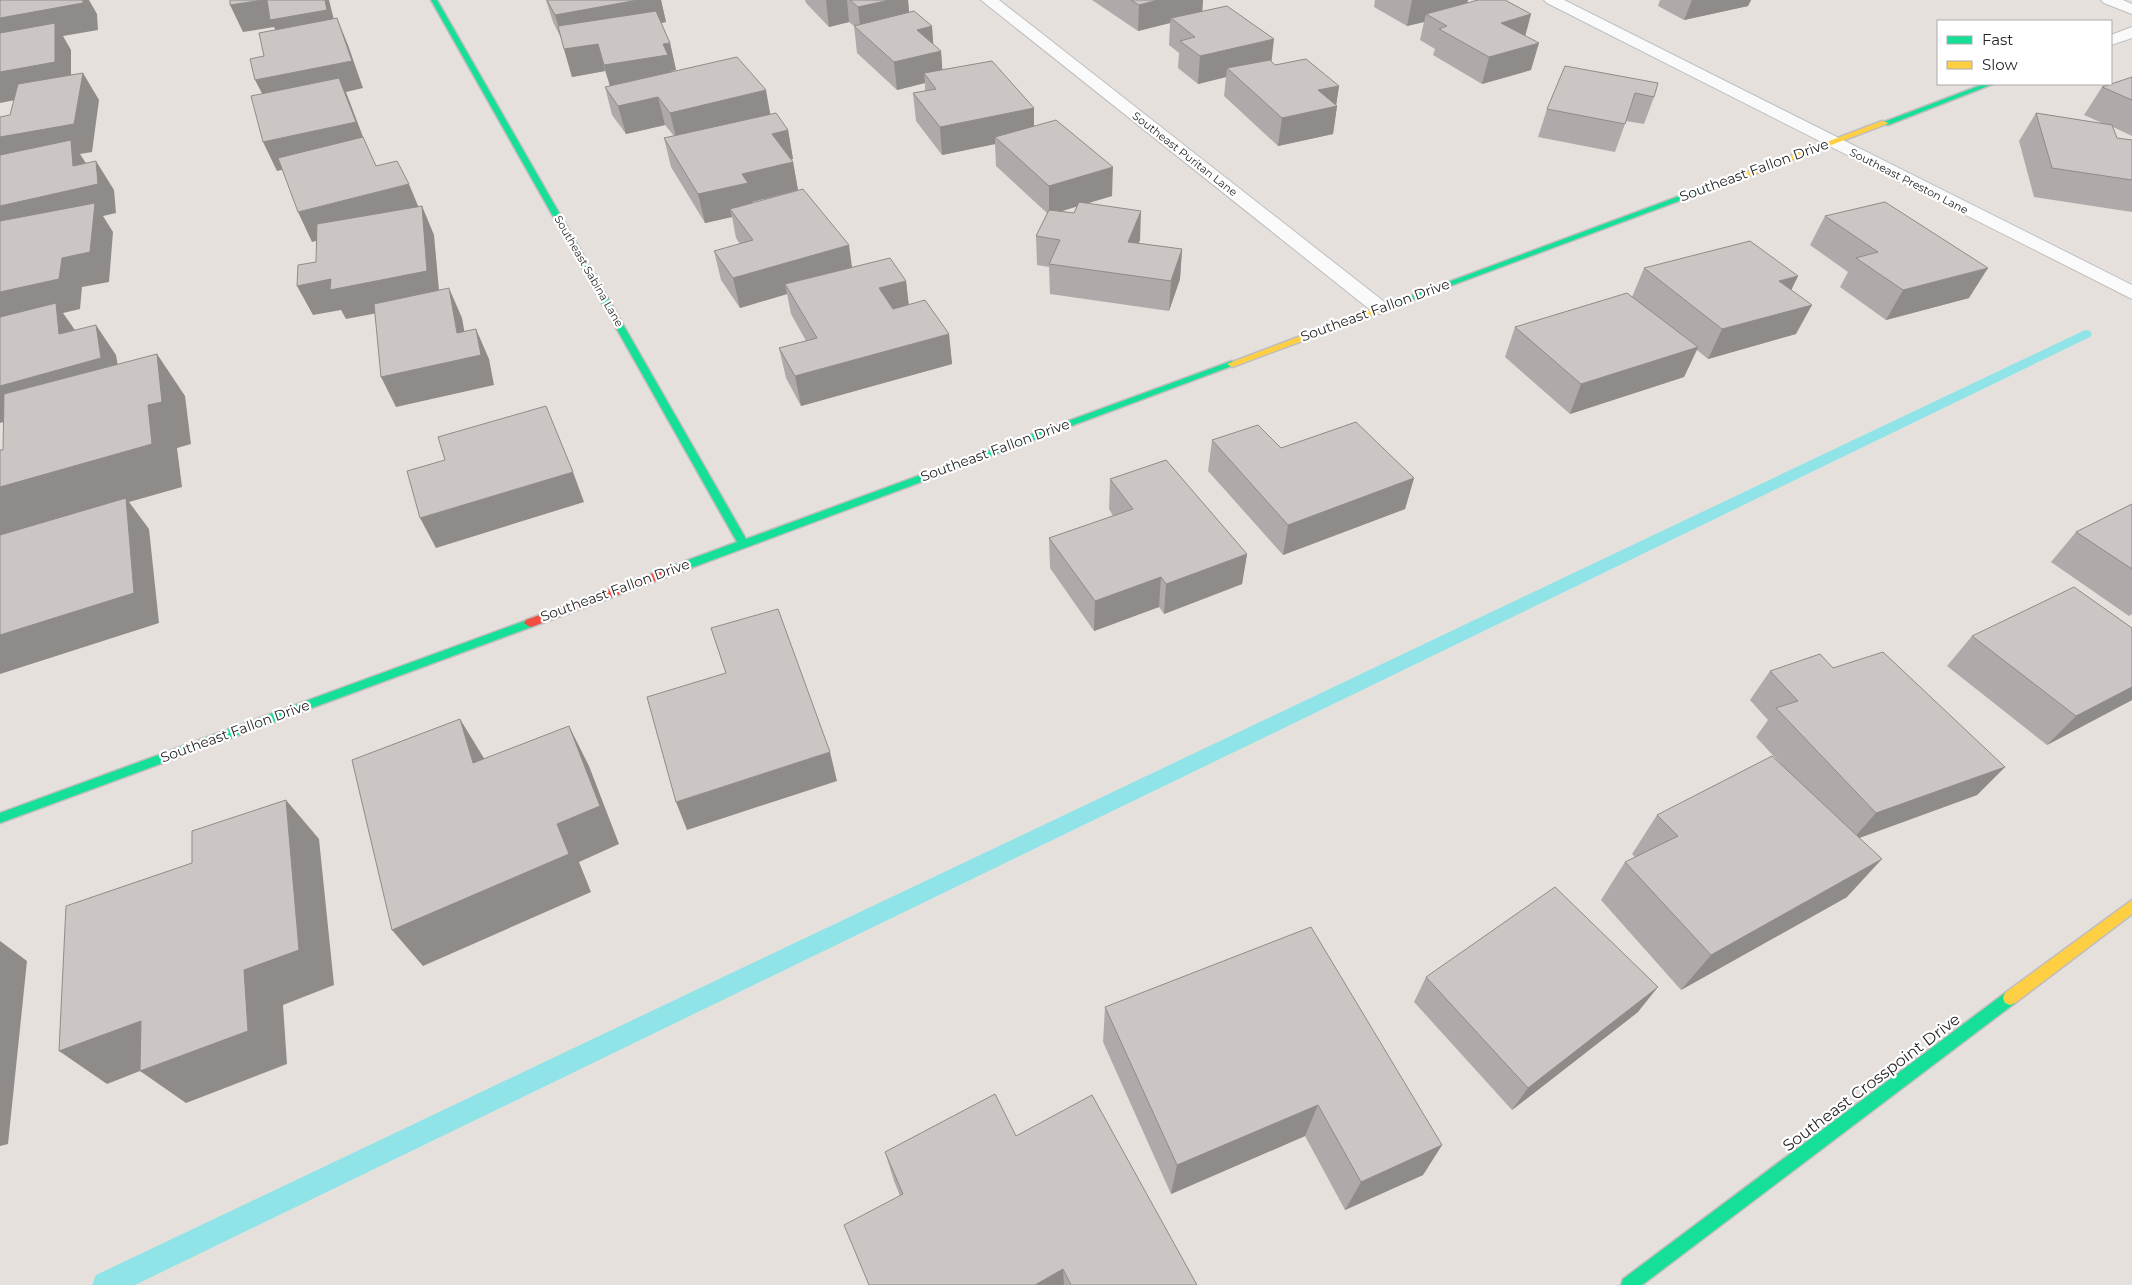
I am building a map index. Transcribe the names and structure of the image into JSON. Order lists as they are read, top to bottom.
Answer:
{
  "streets": {
    "street": [
      "Southeast Puritan Lane",
      "Southeast Fallon Drive",
      "Southeast Preston Lane",
      "Southeast Sabina Lane",
      "Southeast Crosspoint Drive"
    ]
  },
  "crossings": [
    ["Southeast Puritan Lane", "Southeast Fallon Drive"],
    ["Southeast Fallon Drive", "Southeast Preston Lane"],
    ["Southeast Fallon Drive", "Southeast Sabina Lane"]
  ],
  "legend": ["Fast", "Slow"]
}
